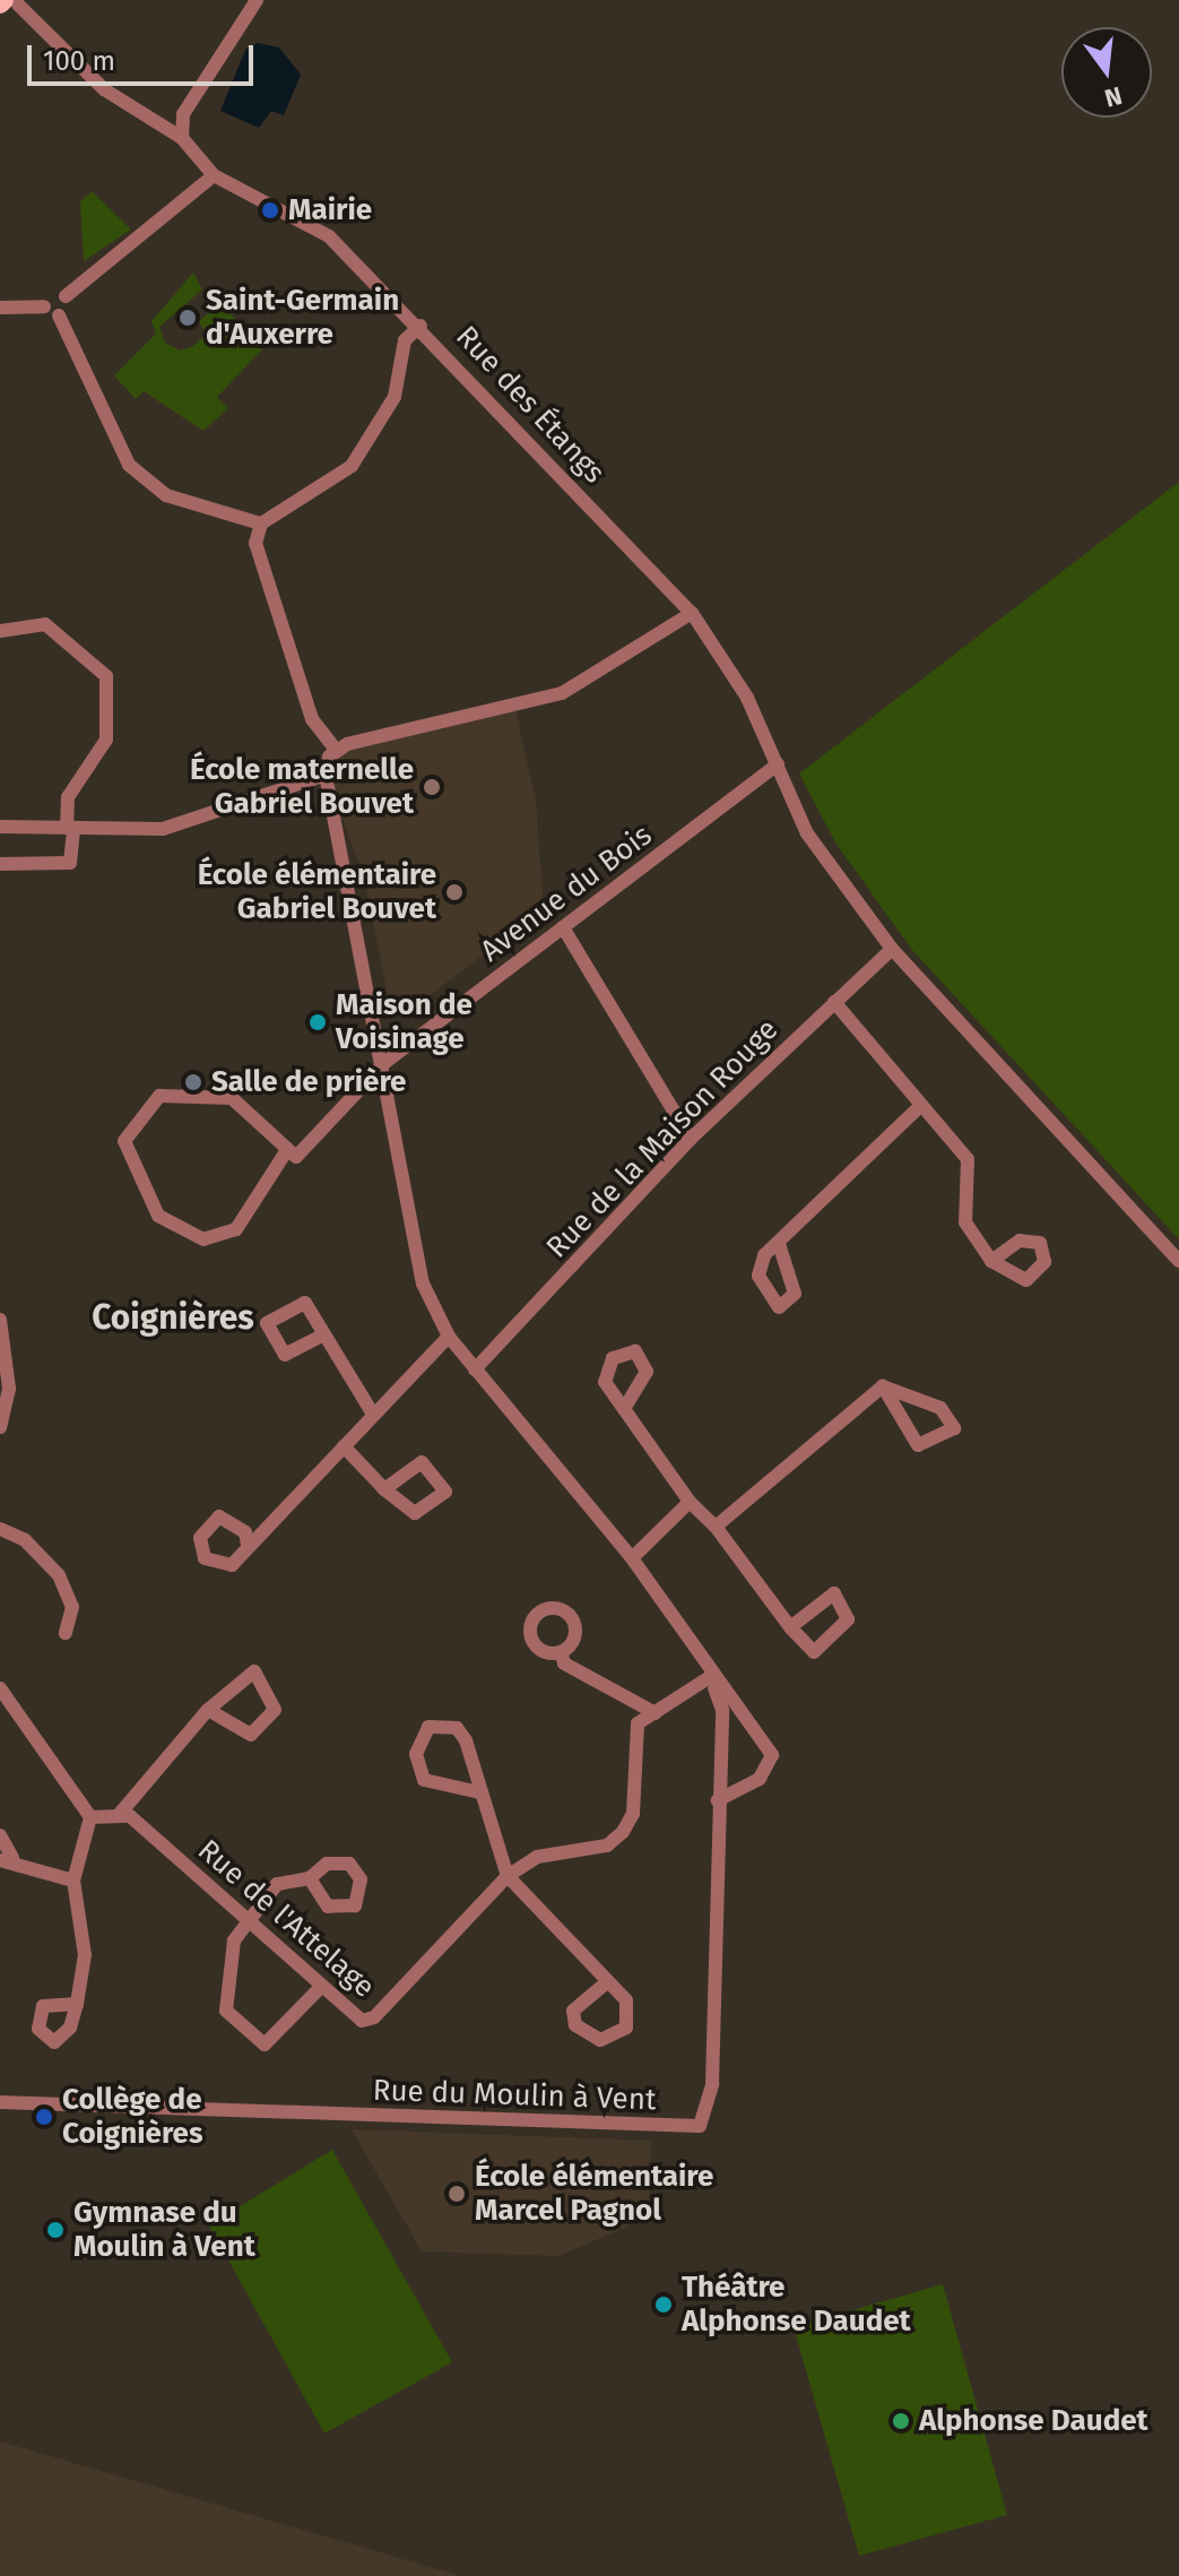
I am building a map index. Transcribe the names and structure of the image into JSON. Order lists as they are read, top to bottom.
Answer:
{
  "streets": {
    "street": [
      "Rue des Étangs",
      "Avenue du Bois",
      "Rue de la Maison Rouge",
      "Rue de l'Attelage",
      "Rue du Moulin à Vent"
    ]
  },
  "crossings": [
    ["Rue des Étangs", "Avenue du Bois"],
    ["Rue des Étangs", "Rue de la Maison Rouge"],
    ["Rue de l'Attelage", "Rue du Moulin à Vent"]
  ],
  "districts": ["Coignières"],
  "places": [
    "Mairie",
    "Saint-Germain d'Auxerre",
    "École maternelle Gabriel Bouvet",
    "École élémentaire Gabriel Bouvet",
    "Maison de Voisinage",
    "Salle de prière",
    "Collège de Coignières",
    "École élémentaire Marcel Pagnol",
    "Gymnase du Moulin à Vent",
    "Théâtre Alphonse Daudet",
    "Alphonse Daudet"
  ],
  "scale_bar": "100 m",
  "north": "bottom"
}
